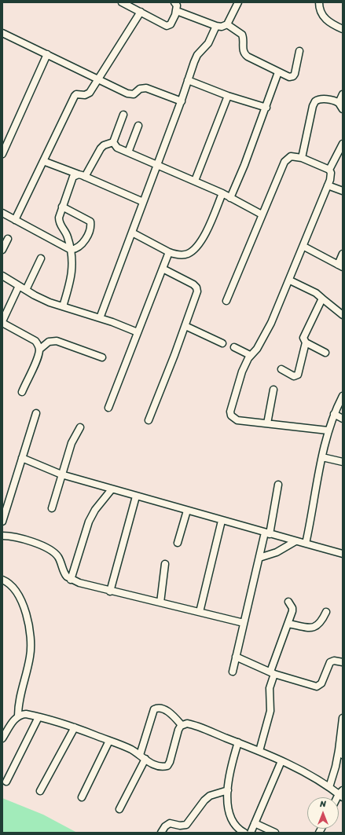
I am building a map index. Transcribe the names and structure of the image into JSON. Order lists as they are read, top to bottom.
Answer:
{
  "north": "top"
}
